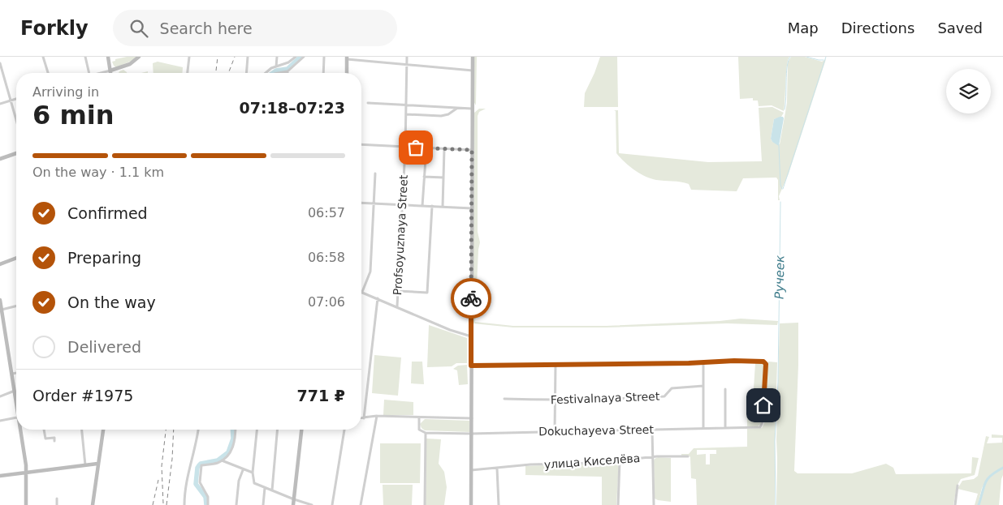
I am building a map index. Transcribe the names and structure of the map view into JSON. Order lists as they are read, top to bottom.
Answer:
{
  "streets": {
    "street": [
      "Profsoyuznaya Street",
      "Festivalnaya Street",
      "Dokuchayeva Street",
      "улица Киселёва"
    ]
  },
  "water": ["Ручеек"],
  "page": {
    "header": "Forkly",
    "search": "Search here",
    "nav": ["Map", "Directions", "Saved"],
    "heading": ["6 min", "Arriving in", "07:18–07:23"],
    "panel": ["Order #1975", "771 ₽"],
    "bar": "On the way · 1.1 km",
    "list": [
      ["Confirmed", "06:57"],
      ["Preparing", "06:58"],
      ["On the way", "07:06"],
      "Delivered"
    ]
  }
}
